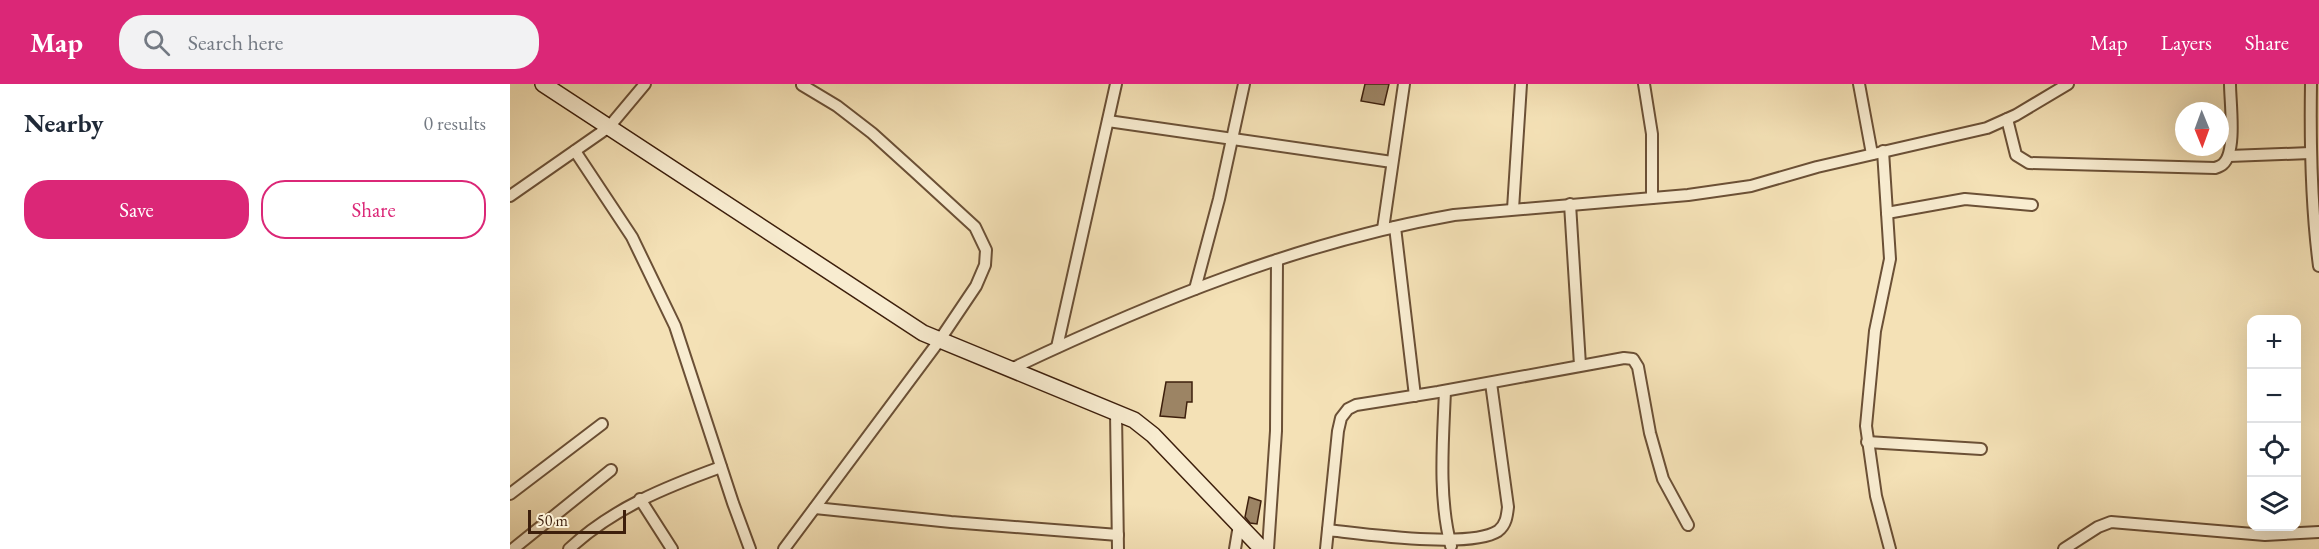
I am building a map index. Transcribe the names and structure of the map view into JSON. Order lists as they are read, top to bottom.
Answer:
{
  "scale_bar": "50 m",
  "north": "bottom",
  "page": {
    "header": "Map",
    "search": "Search here",
    "nav": ["Map", "Layers", "Share"],
    "heading": ["Nearby", "0 results"],
    "buttons": ["Save", "Share"],
    "map_buttons": ["+", "−"],
    "scale": "50 m"
  }
}
